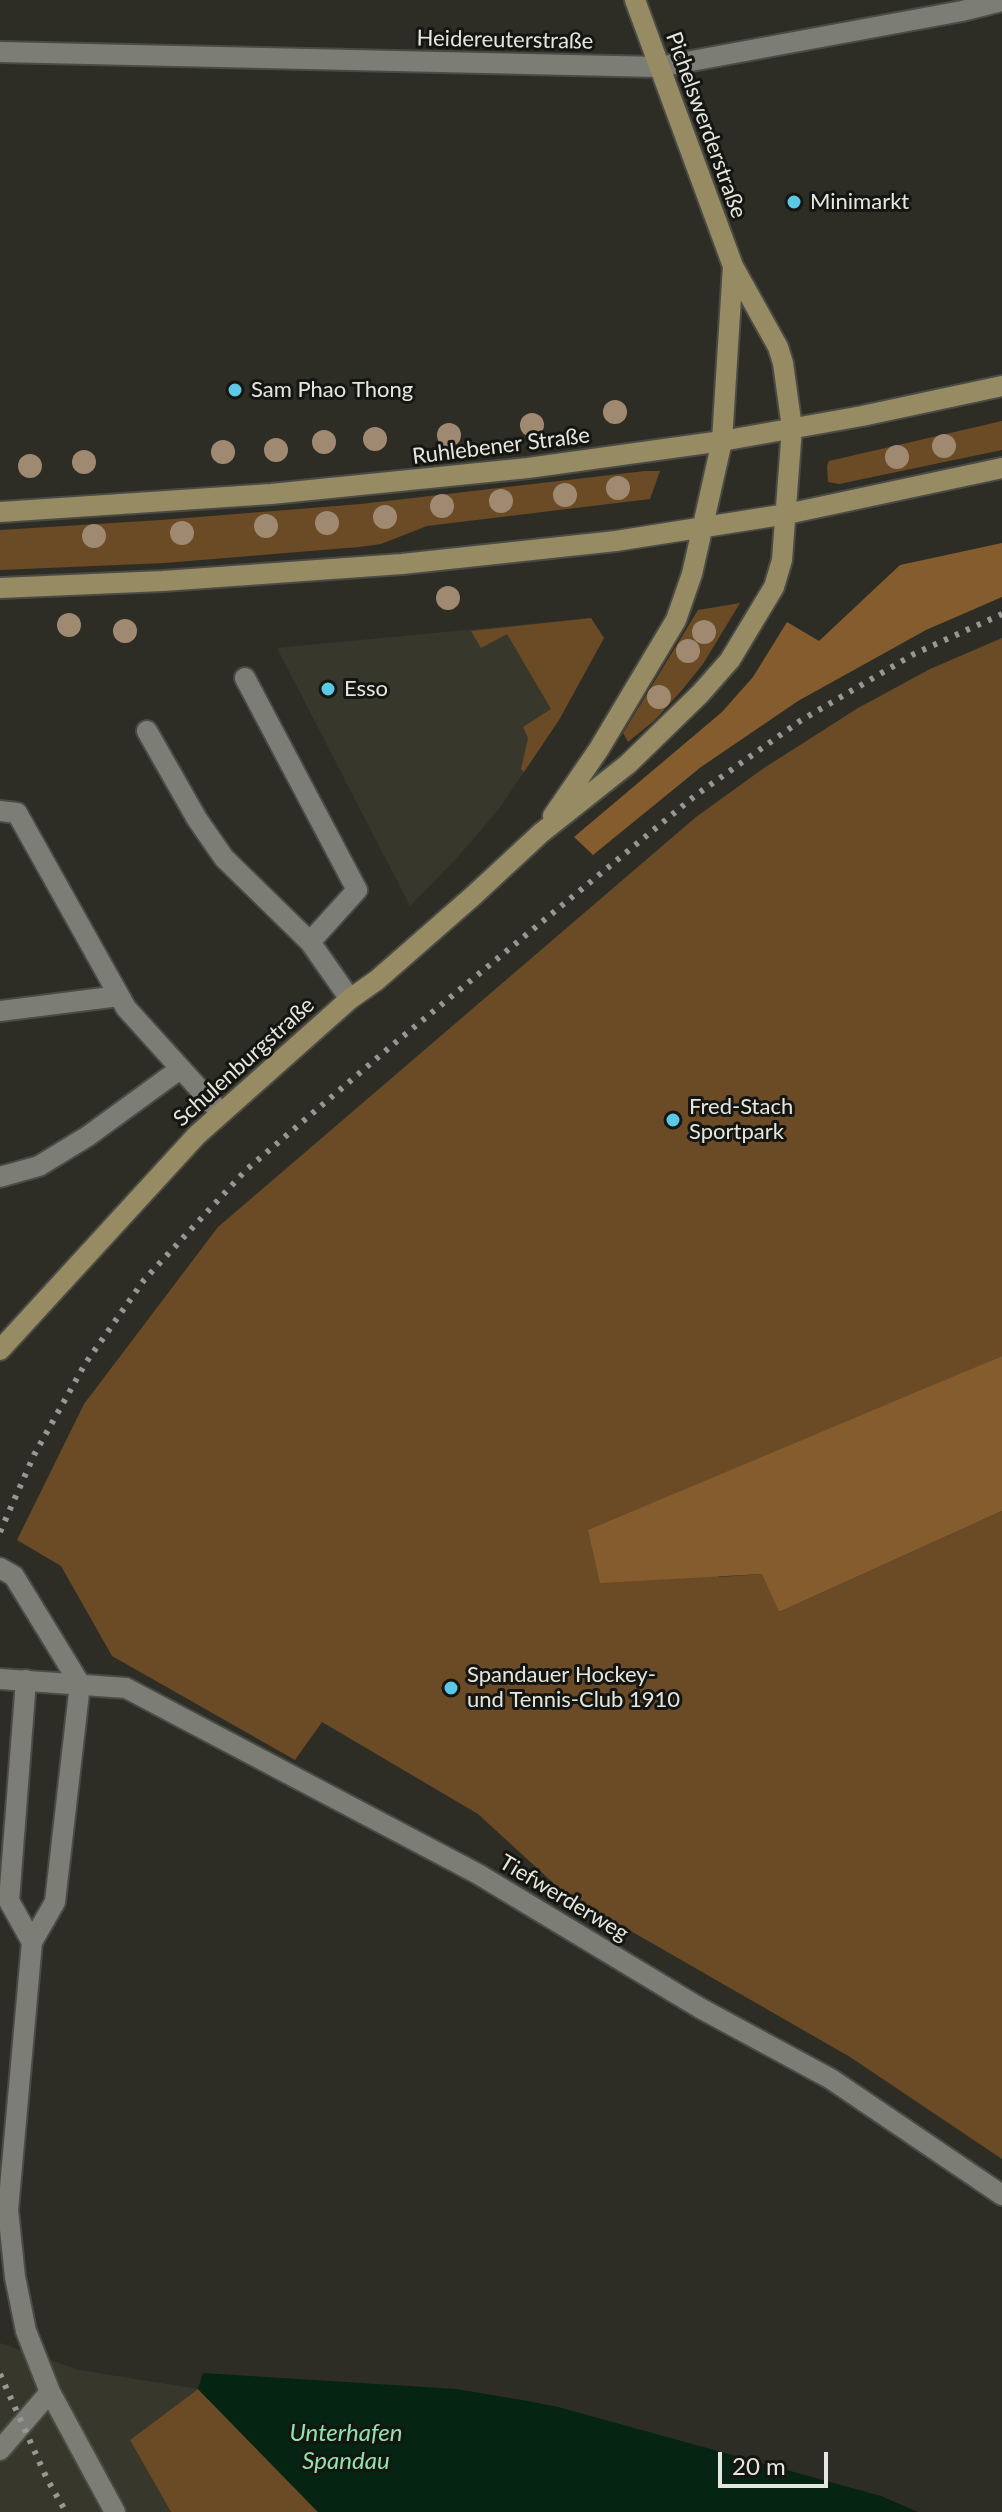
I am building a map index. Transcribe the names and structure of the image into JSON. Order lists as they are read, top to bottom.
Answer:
{
  "streets": {
    "street": [
      "Heidereuterstraße",
      "Pichelswerderstraße",
      "Ruhlebener Straße",
      "Schulenburgstraße",
      "Tiefwerderweg"
    ]
  },
  "crossings": [
    ["Heidereuterstraße", "Pichelswerderstraße"],
    ["Pichelswerderstraße", "Ruhlebener Straße"],
    ["Pichelswerderstraße", "Schulenburgstraße"],
    ["Ruhlebener Straße", "Schulenburgstraße"]
  ],
  "water": ["Unterhafen Spandau"],
  "places": [
    "Minimarkt",
    "Sam Phao Thong",
    "Esso",
    "Fred-Stach Sportpark",
    "Spandauer Hockey- und Tennis-Club 1910"
  ],
  "scale_bar": "20 m"
}
